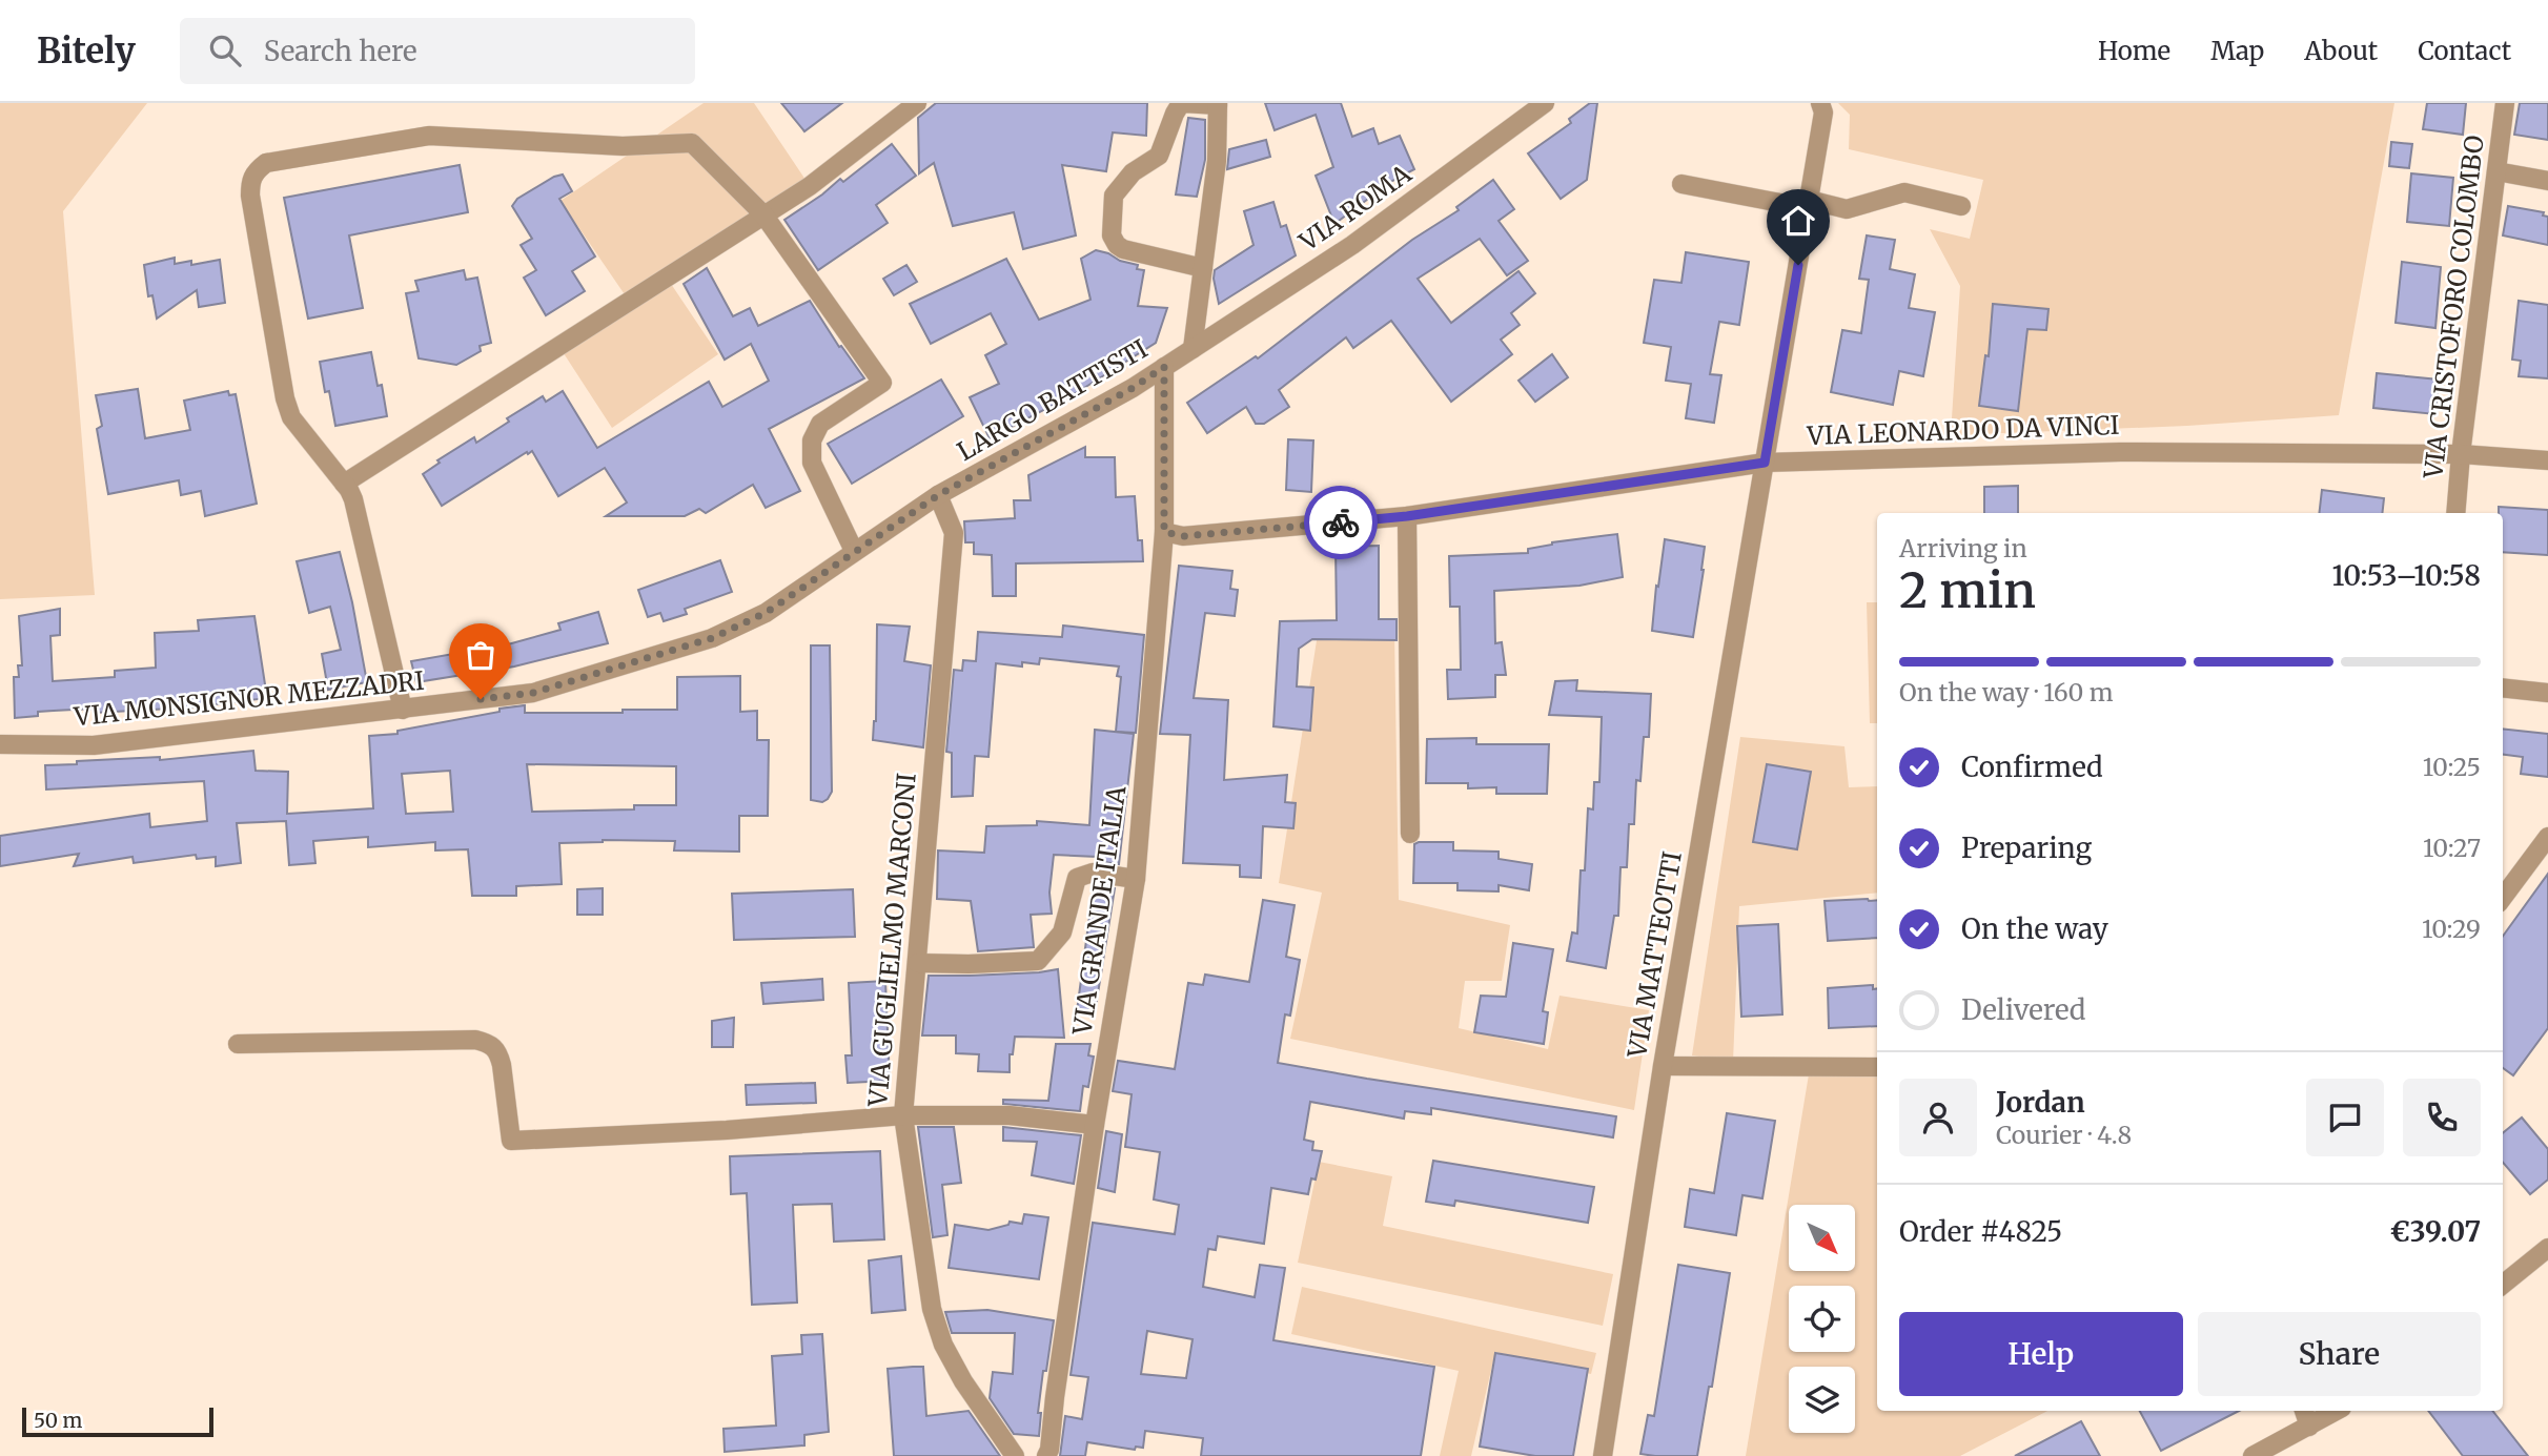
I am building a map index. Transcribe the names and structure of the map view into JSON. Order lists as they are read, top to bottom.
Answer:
{
  "streets": {
    "street": [
      "VIA ROMA",
      "VIA CRISTOFORO COLOMBO",
      "LARGO BATTISTI",
      "VIA LEONARDO DA VINCI",
      "VIA MONSIGNOR MEZZADRI",
      "VIA GRANDE ITALIA",
      "VIA GUGLIELMO MARCONI",
      "VIA MATTEOTTI"
    ]
  },
  "crossings": [
    ["VIA ROMA", "LARGO BATTISTI"],
    ["VIA CRISTOFORO COLOMBO", "VIA LEONARDO DA VINCI"],
    ["LARGO BATTISTI", "VIA MONSIGNOR MEZZADRI"],
    ["LARGO BATTISTI", "VIA GRANDE ITALIA"],
    ["LARGO BATTISTI", "VIA GUGLIELMO MARCONI"],
    ["VIA LEONARDO DA VINCI", "VIA GRANDE ITALIA"],
    ["VIA LEONARDO DA VINCI", "VIA MATTEOTTI"],
    ["VIA MONSIGNOR MEZZADRI", "VIA GUGLIELMO MARCONI"]
  ],
  "scale_bar": "50 m",
  "north": "bottom right",
  "page": {
    "header": "Bitely",
    "search": "Search here",
    "nav": [
      "Home",
      "Map",
      "About",
      "Contact"
    ],
    "heading": ["2 min", "Arriving in", "10:53–10:58"],
    "panel": [
      "Jordan",
      "Courier · 4.8",
      "Order #4825",
      "€39.07"
    ],
    "bar": "On the way · 160 m",
    "list": [
      ["Confirmed", "10:25"],
      ["Preparing", "10:27"],
      ["On the way", "10:29"],
      "Delivered"
    ],
    "buttons": ["Help", "Share"],
    "scale": "50 m"
  }
}
